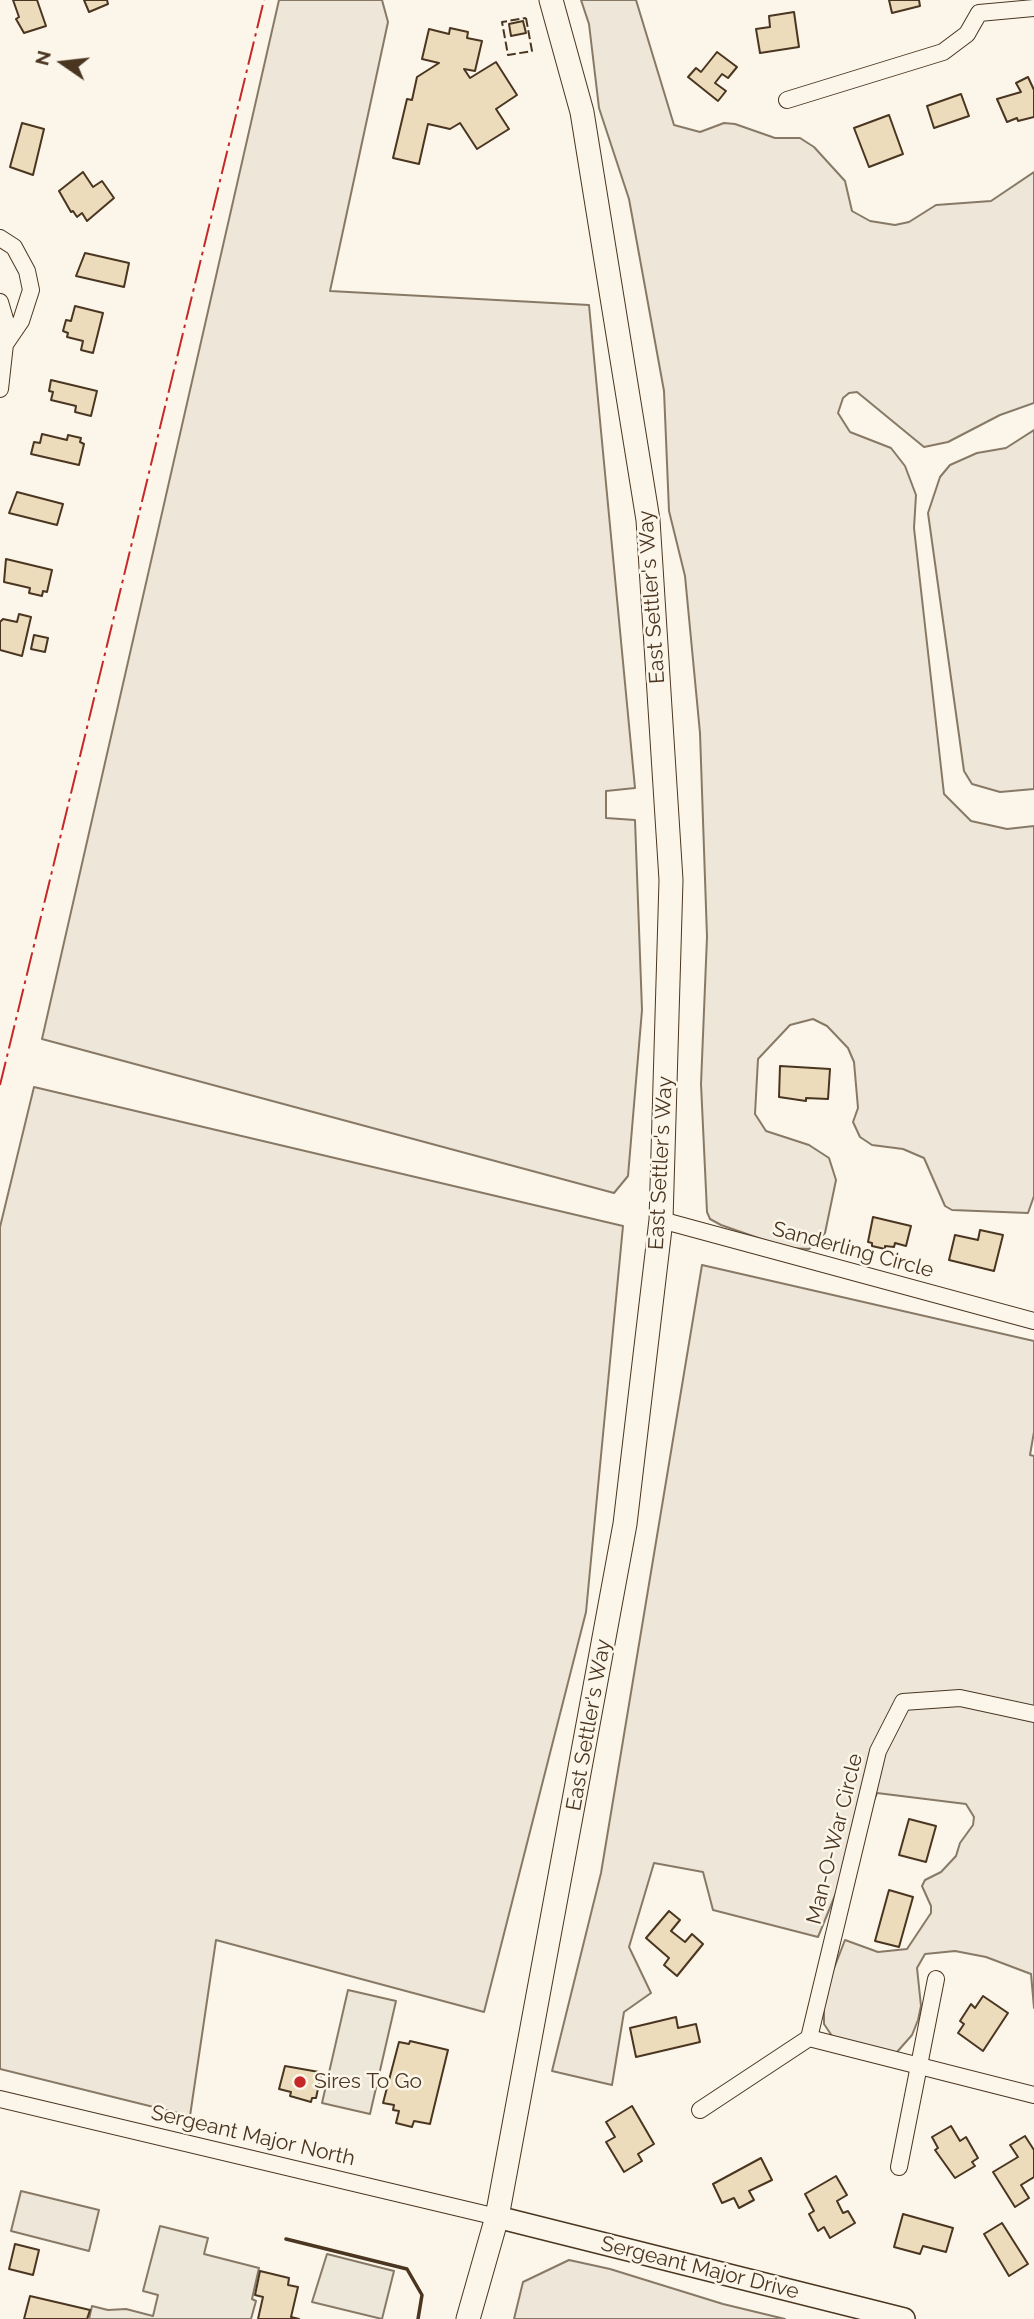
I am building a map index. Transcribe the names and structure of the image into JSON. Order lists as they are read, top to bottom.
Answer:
{
  "streets": {
    "main road": ["East Settler's Way"],
    "street": [
      "Sanderling Circle",
      "Man-O-War Circle",
      "Sergeant Major North",
      "Sergeant Major Drive"
    ]
  },
  "crossings": [
    ["East Settler's Way", "Sanderling Circle"],
    ["East Settler's Way", "Sergeant Major North"],
    ["East Settler's Way", "Sergeant Major Drive"],
    ["Sergeant Major North", "Sergeant Major Drive"]
  ],
  "places": ["Sires To Go"],
  "north": "left"
}
